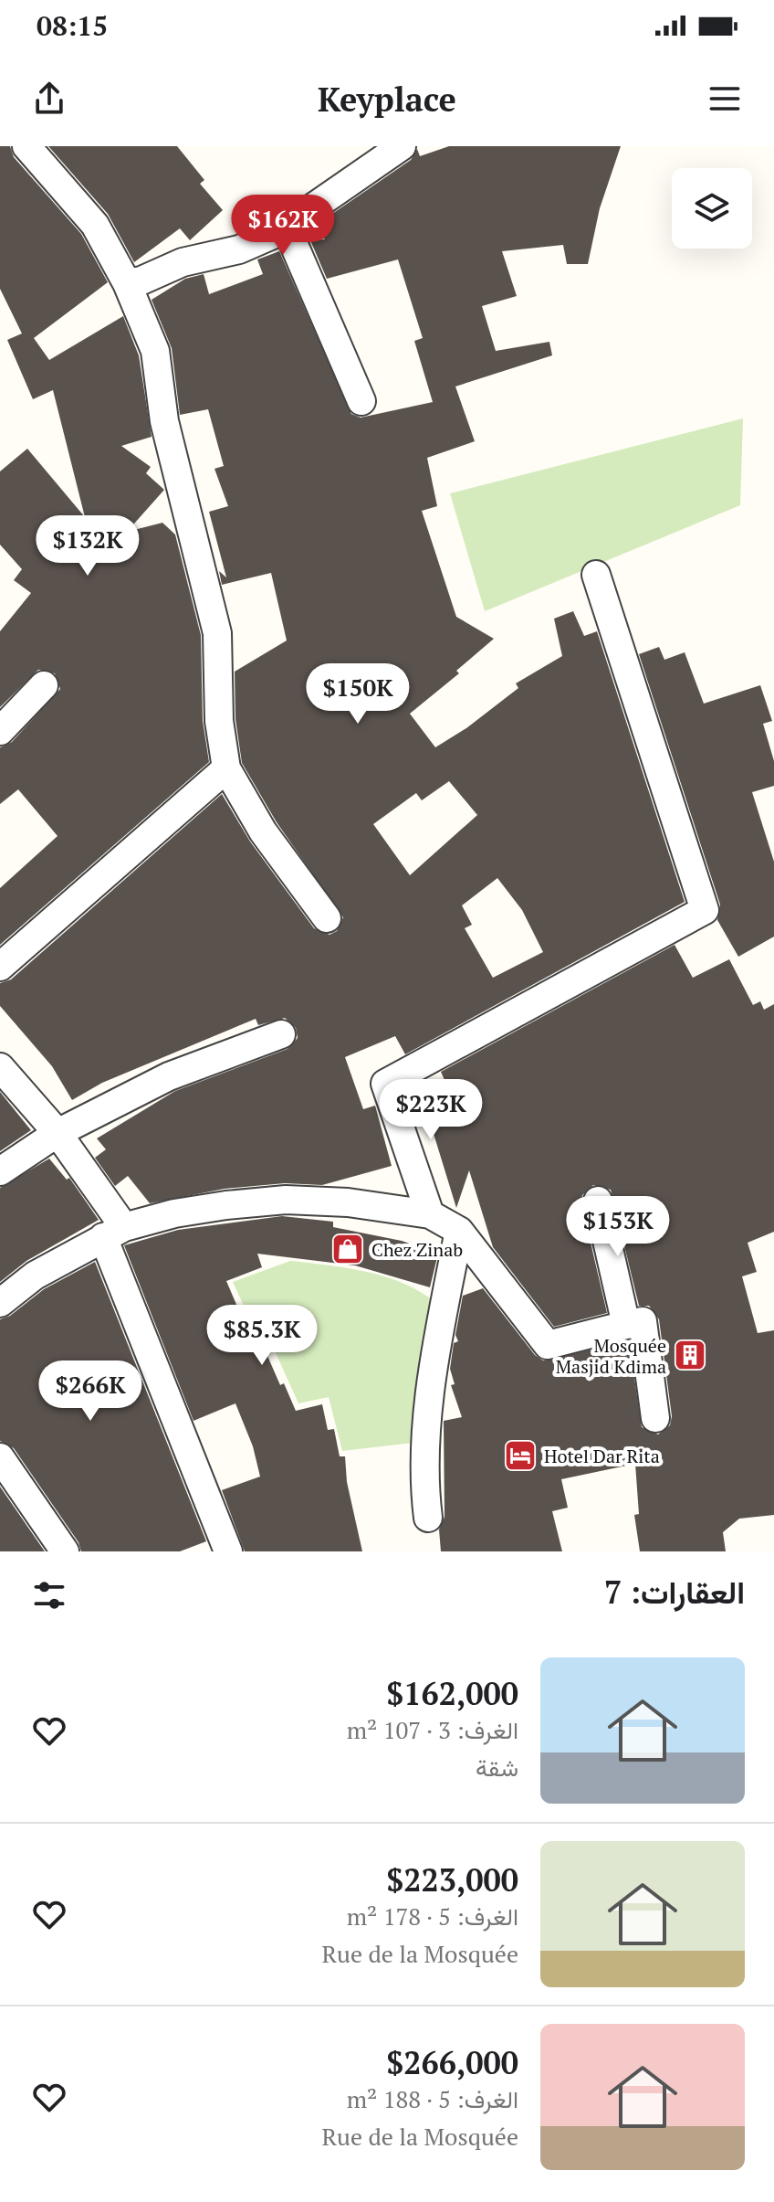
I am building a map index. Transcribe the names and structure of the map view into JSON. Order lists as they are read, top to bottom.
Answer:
{
  "places": {
    "shop": ["Chez Zinab"],
    "building": ["Mosquée Masjid Kdima"],
    "hotel": ["Hotel Dar Rita"]
  },
  "page": {
    "status": "08:15",
    "header": "Keyplace",
    "price": [
      "$162K",
      "$132K",
      "$150K",
      "$223K",
      "$153K",
      "$85.3K",
      "$266K"
    ],
    "heading": "العقارات: 7",
    "list": [
      {
        "name": "$162,000",
        "note": "الغرف: 3 · 107 m² · شقة"
      },
      {
        "name": "$223,000",
        "note": "الغرف: 5 · 178 m² · Rue de la Mosquée"
      },
      {
        "name": "$266,000",
        "note": "الغرف: 5 · 188 m² · Rue de la Mosquée"
      }
    ]
  }
}
